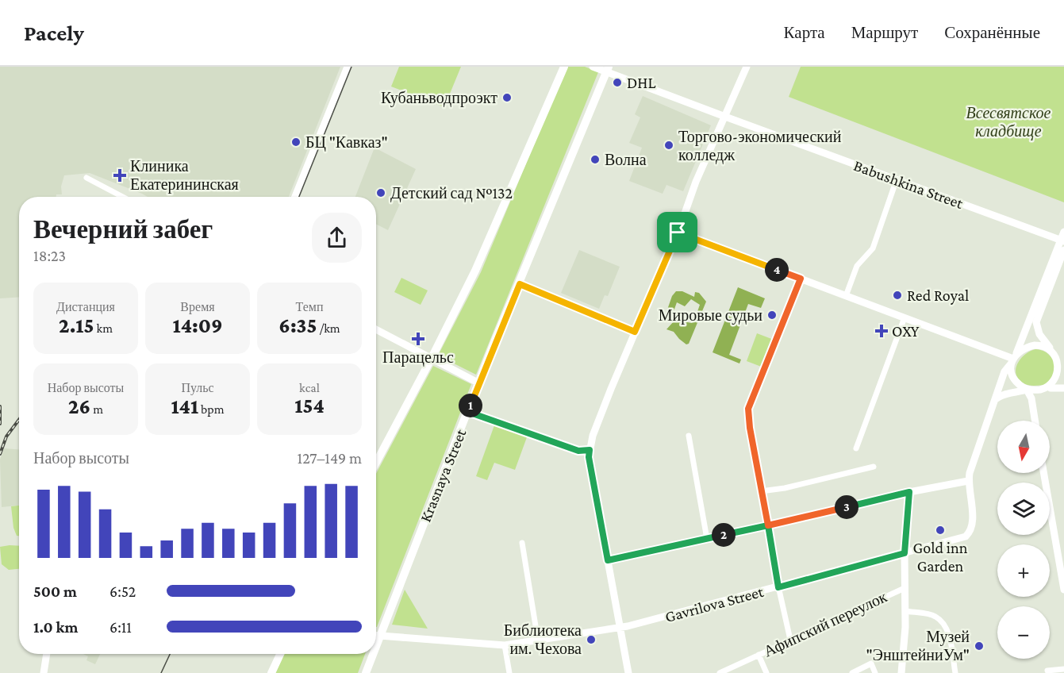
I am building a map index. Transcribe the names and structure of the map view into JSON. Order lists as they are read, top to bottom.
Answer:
{
  "streets": {
    "main road": ["Krasnaya Street"],
    "street": ["Babushkina Street", "Gavrilova Street", "Афипский переулок"]
  },
  "crossings": [
    ["Babushkina Street", "Krasnaya Street"],
    ["Babushkina Street", "Gavrilova Street"],
    ["Krasnaya Street", "Gavrilova Street"]
  ],
  "parks": ["Всесвятское кладбище"],
  "places": {
    "other": [
      "DHL",
      "Кубаньводпроэкт",
      "БЦ \"Кавказ\"",
      "Торгово-экономический колледж",
      "Волна",
      "Детский сад №132",
      "Red Royal",
      "Мировые судьи",
      "Gold inn Garden",
      "Библиотека им. Чехова",
      "Музей \"ЭнштейниУм\""
    ],
    "health": ["Клиника Екатерининская", "OXY", "Парацельс"]
  },
  "north": "bottom",
  "page": {
    "header": "Pacely",
    "nav": ["Карта", "Маршрут", "Сохранённые"],
    "heading": ["Вечерний забег", "18:23"],
    "pins": [
      "4",
      "1",
      "3",
      "2"
    ],
    "stats": [
      ["Дистанция", "2.15 km"],
      ["Время", "14:09"],
      ["Темп", "6:35 /km"],
      ["Набор высоты", "26 m"],
      ["Пульс", "141 bpm"],
      ["kcal", "154"]
    ],
    "map_buttons": ["+", "−"],
    "chart": ["Набор высоты", "127–149 m"],
    "list": [
      {
        "name": "500 m",
        "note": "6:52"
      },
      {
        "name": "1.0 km",
        "note": "6:11"
      }
    ]
  }
}
